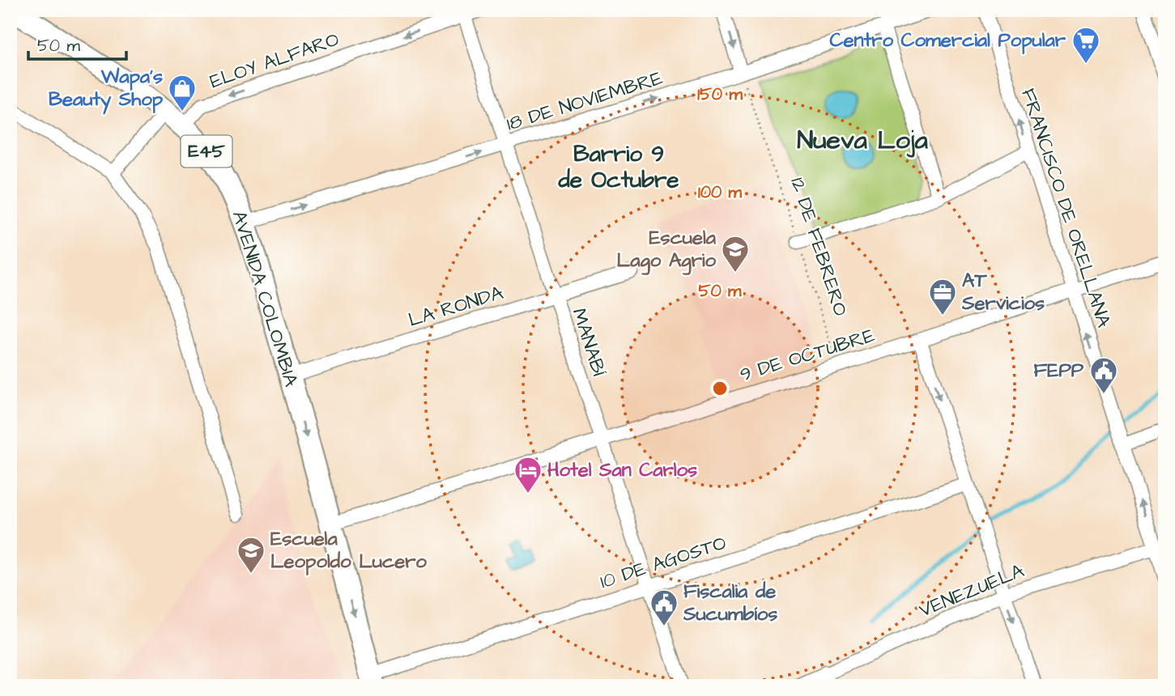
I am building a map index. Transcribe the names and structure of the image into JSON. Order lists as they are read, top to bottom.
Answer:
{
  "streets": {
    "main road": ["E45", "AVENIDA COLOMBIA"],
    "street": [
      "ELOY ALFARO",
      "18 DE NOVIEMBRE",
      "FRANCISCO DE ORELLANA",
      "LA RONDA",
      "MANABÍ",
      "9 DE OCTUBRE",
      "10 DE AGOSTO",
      "VENEZUELA"
    ],
    "path": ["12 DE FEBRERO"]
  },
  "crossings": [
    ["ELOY ALFARO", "AVENIDA COLOMBIA"],
    ["ELOY ALFARO", "MANABÍ"],
    ["18 DE NOVIEMBRE", "12 DE FEBRERO"],
    ["18 DE NOVIEMBRE", "AVENIDA COLOMBIA"],
    ["18 DE NOVIEMBRE", "MANABÍ"],
    ["FRANCISCO DE ORELLANA", "9 DE OCTUBRE"],
    ["FRANCISCO DE ORELLANA", "VENEZUELA"],
    ["12 DE FEBRERO", "9 DE OCTUBRE"],
    ["AVENIDA COLOMBIA", "LA RONDA"],
    ["AVENIDA COLOMBIA", "9 DE OCTUBRE"],
    ["AVENIDA COLOMBIA", "10 DE AGOSTO"],
    ["LA RONDA", "MANABÍ"],
    ["MANABÍ", "9 DE OCTUBRE"],
    ["MANABÍ", "10 DE AGOSTO"]
  ],
  "one_way": ["ELOY ALFARO", "18 DE NOVIEMBRE", "AVENIDA COLOMBIA"],
  "districts": ["Nueva Loja", "Barrio 9 de Octubre"],
  "places": {
    "supermarket": ["Centro Comercial Popular"],
    "shop": ["Wapa's Beauty Shop"],
    "school or university": ["Escuela Lago Agrio", "Escuela Leopoldo Lucero"],
    "office": ["AT Servicios"],
    "public building": ["FEPP", "Fiscalia de Sucumbíos"],
    "hotel": ["Hotel San Carlos"]
  },
  "scale_bar": "50 m",
  "rings": ["150 m", "100 m", "50 m"]
}
